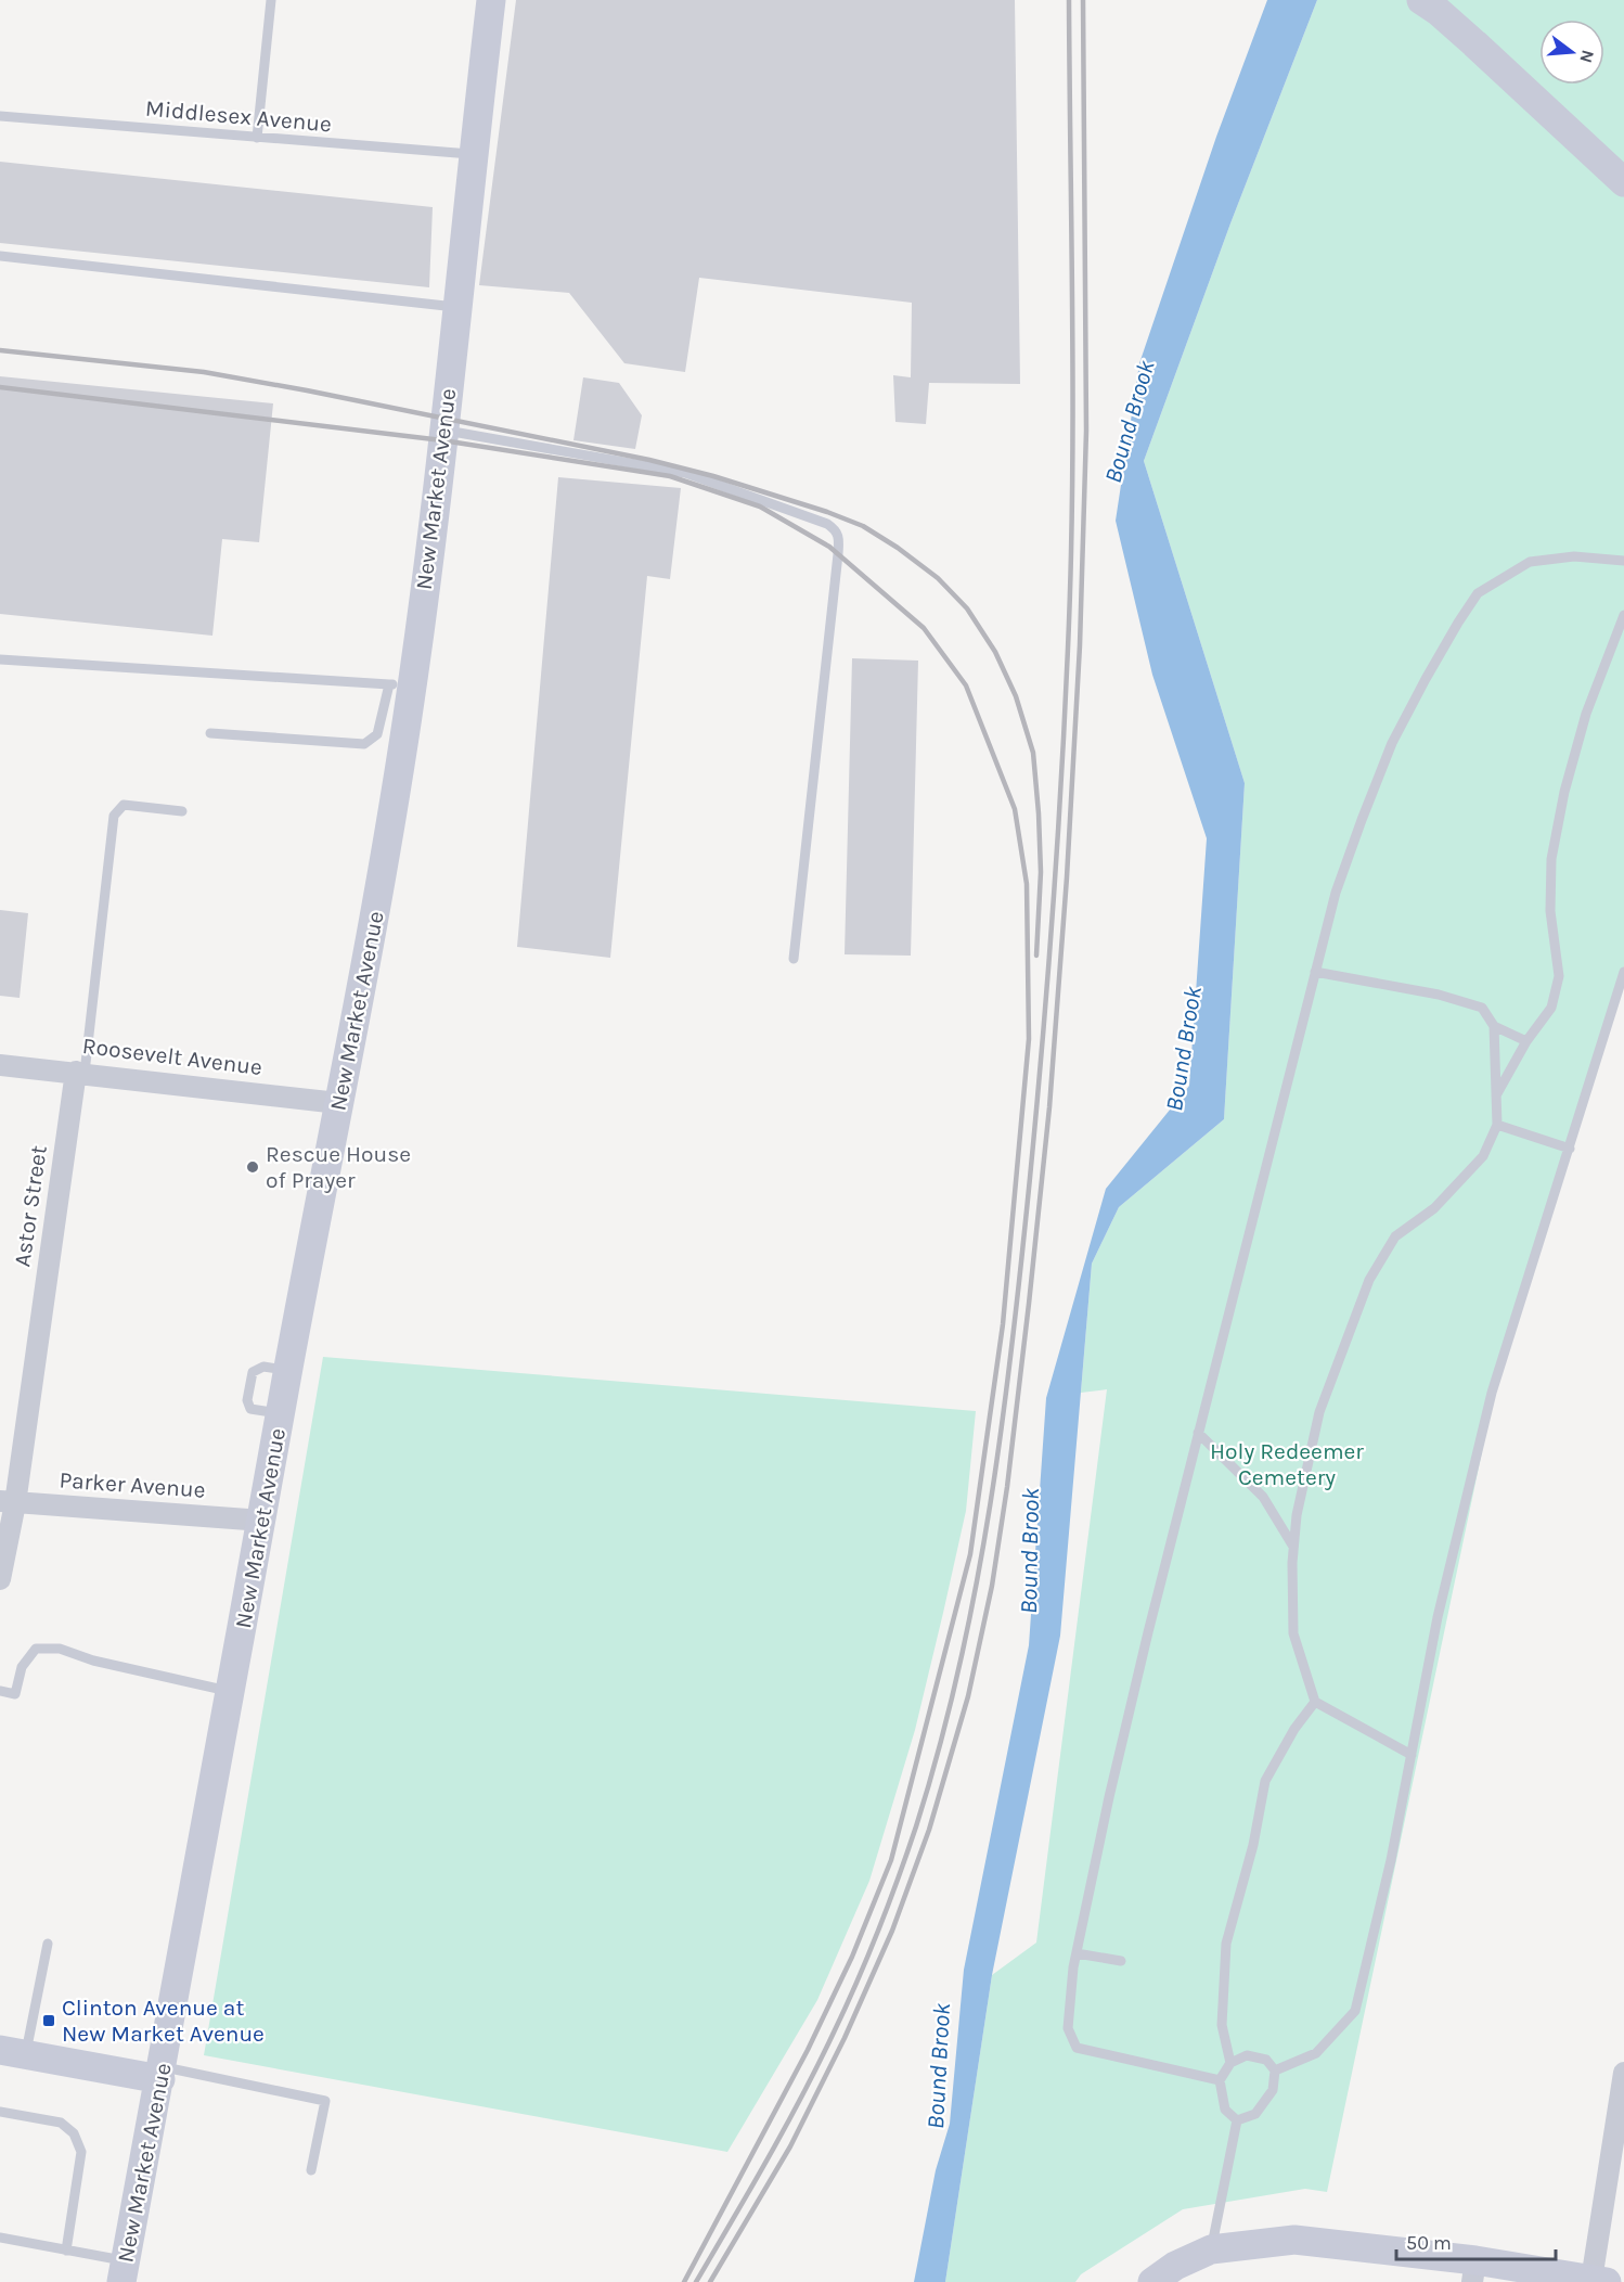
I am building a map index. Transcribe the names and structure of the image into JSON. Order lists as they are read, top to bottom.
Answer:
{
  "streets": {
    "main road": ["New Market Avenue"],
    "street": ["Roosevelt Avenue", "Astor Street", "Parker Avenue"],
    "lane": ["Middlesex Avenue"]
  },
  "crossings": [
    ["Middlesex Avenue", "New Market Avenue"],
    ["New Market Avenue", "Roosevelt Avenue"],
    ["New Market Avenue", "Parker Avenue"],
    ["Roosevelt Avenue", "Astor Street"],
    ["Astor Street", "Parker Avenue"]
  ],
  "water": ["Bound Brook"],
  "parks": ["Holy Redeemer Cemetery"],
  "places": {
    "other": ["Rescue House of Prayer"],
    "transit": ["Clinton Avenue at New Market Avenue"]
  },
  "scale_bar": "50 m",
  "north": "right"
}
